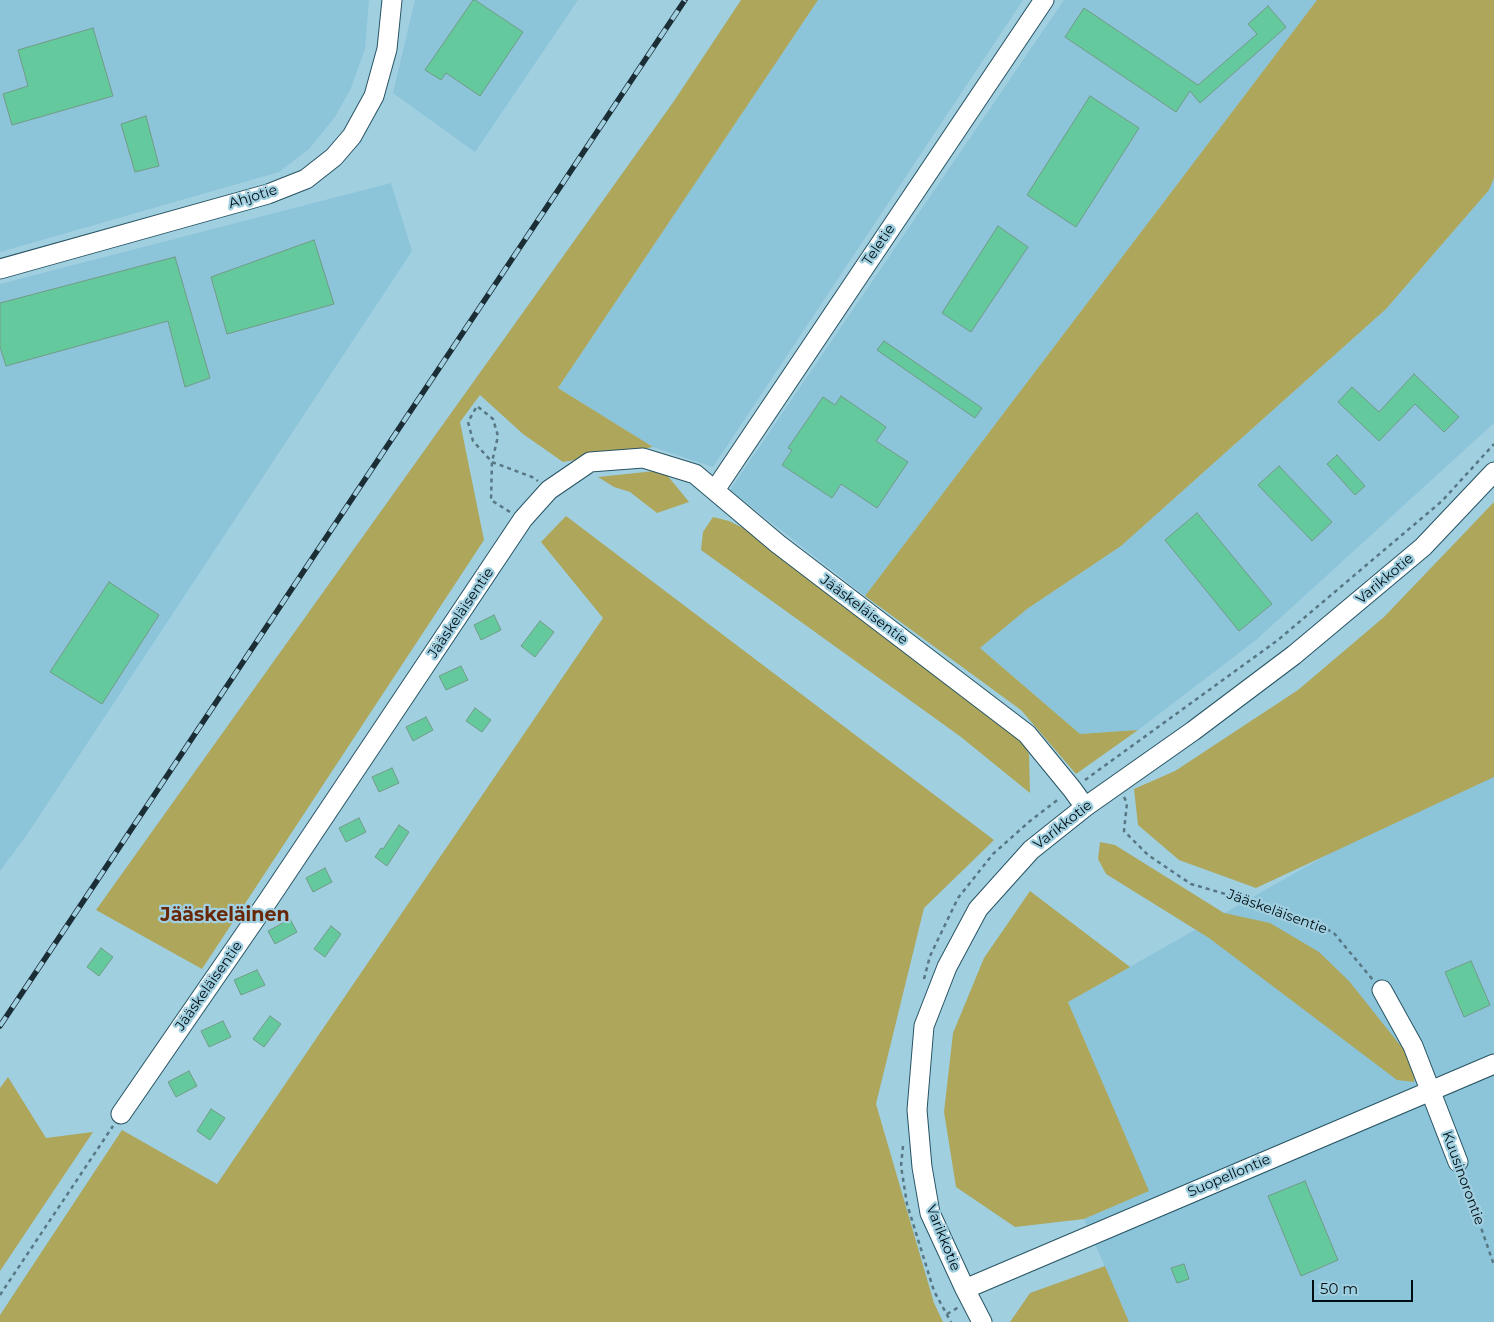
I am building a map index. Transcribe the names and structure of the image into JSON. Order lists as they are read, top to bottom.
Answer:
{
  "streets": {
    "street": [
      "Ahjotie",
      "Teletie",
      "Varikkotie",
      "Jääskeläisentie",
      "Suopellontie",
      "Kuusinorontie"
    ]
  },
  "crossings": [
    ["Teletie", "Jääskeläisentie"],
    ["Varikkotie", "Jääskeläisentie"],
    ["Varikkotie", "Suopellontie"],
    ["Suopellontie", "Kuusinorontie"]
  ],
  "districts": ["Jääskeläinen"],
  "scale_bar": "50 m"
}
